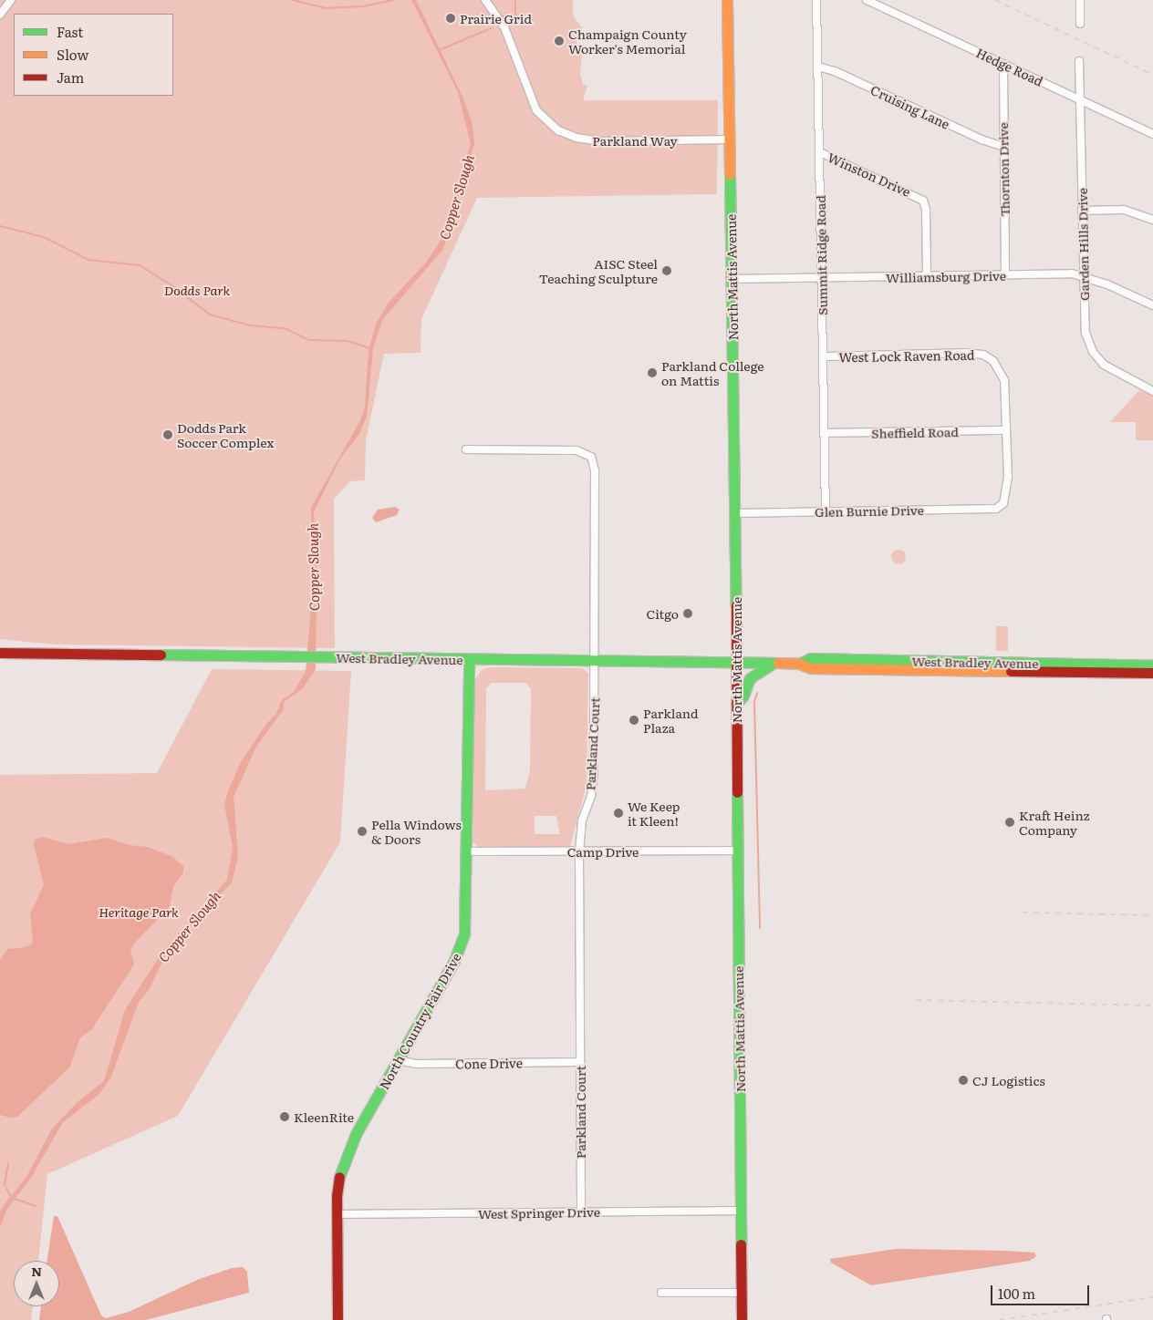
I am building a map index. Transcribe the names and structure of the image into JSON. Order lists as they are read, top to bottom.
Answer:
{
  "streets": {
    "main road": ["North Mattis Avenue", "West Bradley Avenue", "North Country Fair Drive"],
    "street": [
      "Hedge Road",
      "Cruising Lane",
      "Parkland Way",
      "Thornton Drive",
      "Winston Drive",
      "Garden Hills Drive",
      "Summit Ridge Road",
      "Williamsburg Drive",
      "West Lock Raven Road",
      "Sheffield Road",
      "Glen Burnie Drive",
      "Parkland Court",
      "Camp Drive",
      "Cone Drive",
      "West Springer Drive"
    ]
  },
  "crossings": [
    ["Hedge Road", "Thornton Drive"],
    ["Hedge Road", "Garden Hills Drive"],
    ["Cruising Lane", "Thornton Drive"],
    ["Cruising Lane", "Summit Ridge Road"],
    ["Parkland Way", "North Mattis Avenue"],
    ["Thornton Drive", "Williamsburg Drive"],
    ["Winston Drive", "Summit Ridge Road"],
    ["Winston Drive", "Williamsburg Drive"],
    ["Garden Hills Drive", "Williamsburg Drive"],
    ["Summit Ridge Road", "Williamsburg Drive"],
    ["Summit Ridge Road", "West Lock Raven Road"],
    ["Summit Ridge Road", "Sheffield Road"],
    ["Summit Ridge Road", "Glen Burnie Drive"],
    ["Williamsburg Drive", "North Mattis Avenue"],
    ["North Mattis Avenue", "Glen Burnie Drive"],
    ["North Mattis Avenue", "West Bradley Avenue"],
    ["North Mattis Avenue", "Camp Drive"],
    ["North Mattis Avenue", "West Springer Drive"],
    ["West Lock Raven Road", "Sheffield Road"],
    ["West Lock Raven Road", "Glen Burnie Drive"],
    ["Sheffield Road", "Glen Burnie Drive"],
    ["West Bradley Avenue", "Parkland Court"],
    ["West Bradley Avenue", "North Country Fair Drive"],
    ["Parkland Court", "Camp Drive"],
    ["Parkland Court", "Cone Drive"],
    ["Parkland Court", "West Springer Drive"],
    ["Camp Drive", "North Country Fair Drive"],
    ["North Country Fair Drive", "Cone Drive"],
    ["North Country Fair Drive", "West Springer Drive"]
  ],
  "water": ["Copper Slough"],
  "parks": ["Dodds Park", "Heritage Park"],
  "places": [
    "Prairie Grid",
    "Champaign County Worker's Memorial",
    "AISC Steel Teaching Sculpture",
    "Parkland College on Mattis",
    "Dodds Park Soccer Complex",
    "Citgo",
    "Parkland Plaza",
    "We Keep it Kleen!",
    "Kraft Heinz Company",
    "Pella Windows & Doors",
    "CJ Logistics",
    "KleenRite"
  ],
  "legend": ["Fast", "Slow", "Jam"],
  "scale_bar": "100 m",
  "north": "top"
}
